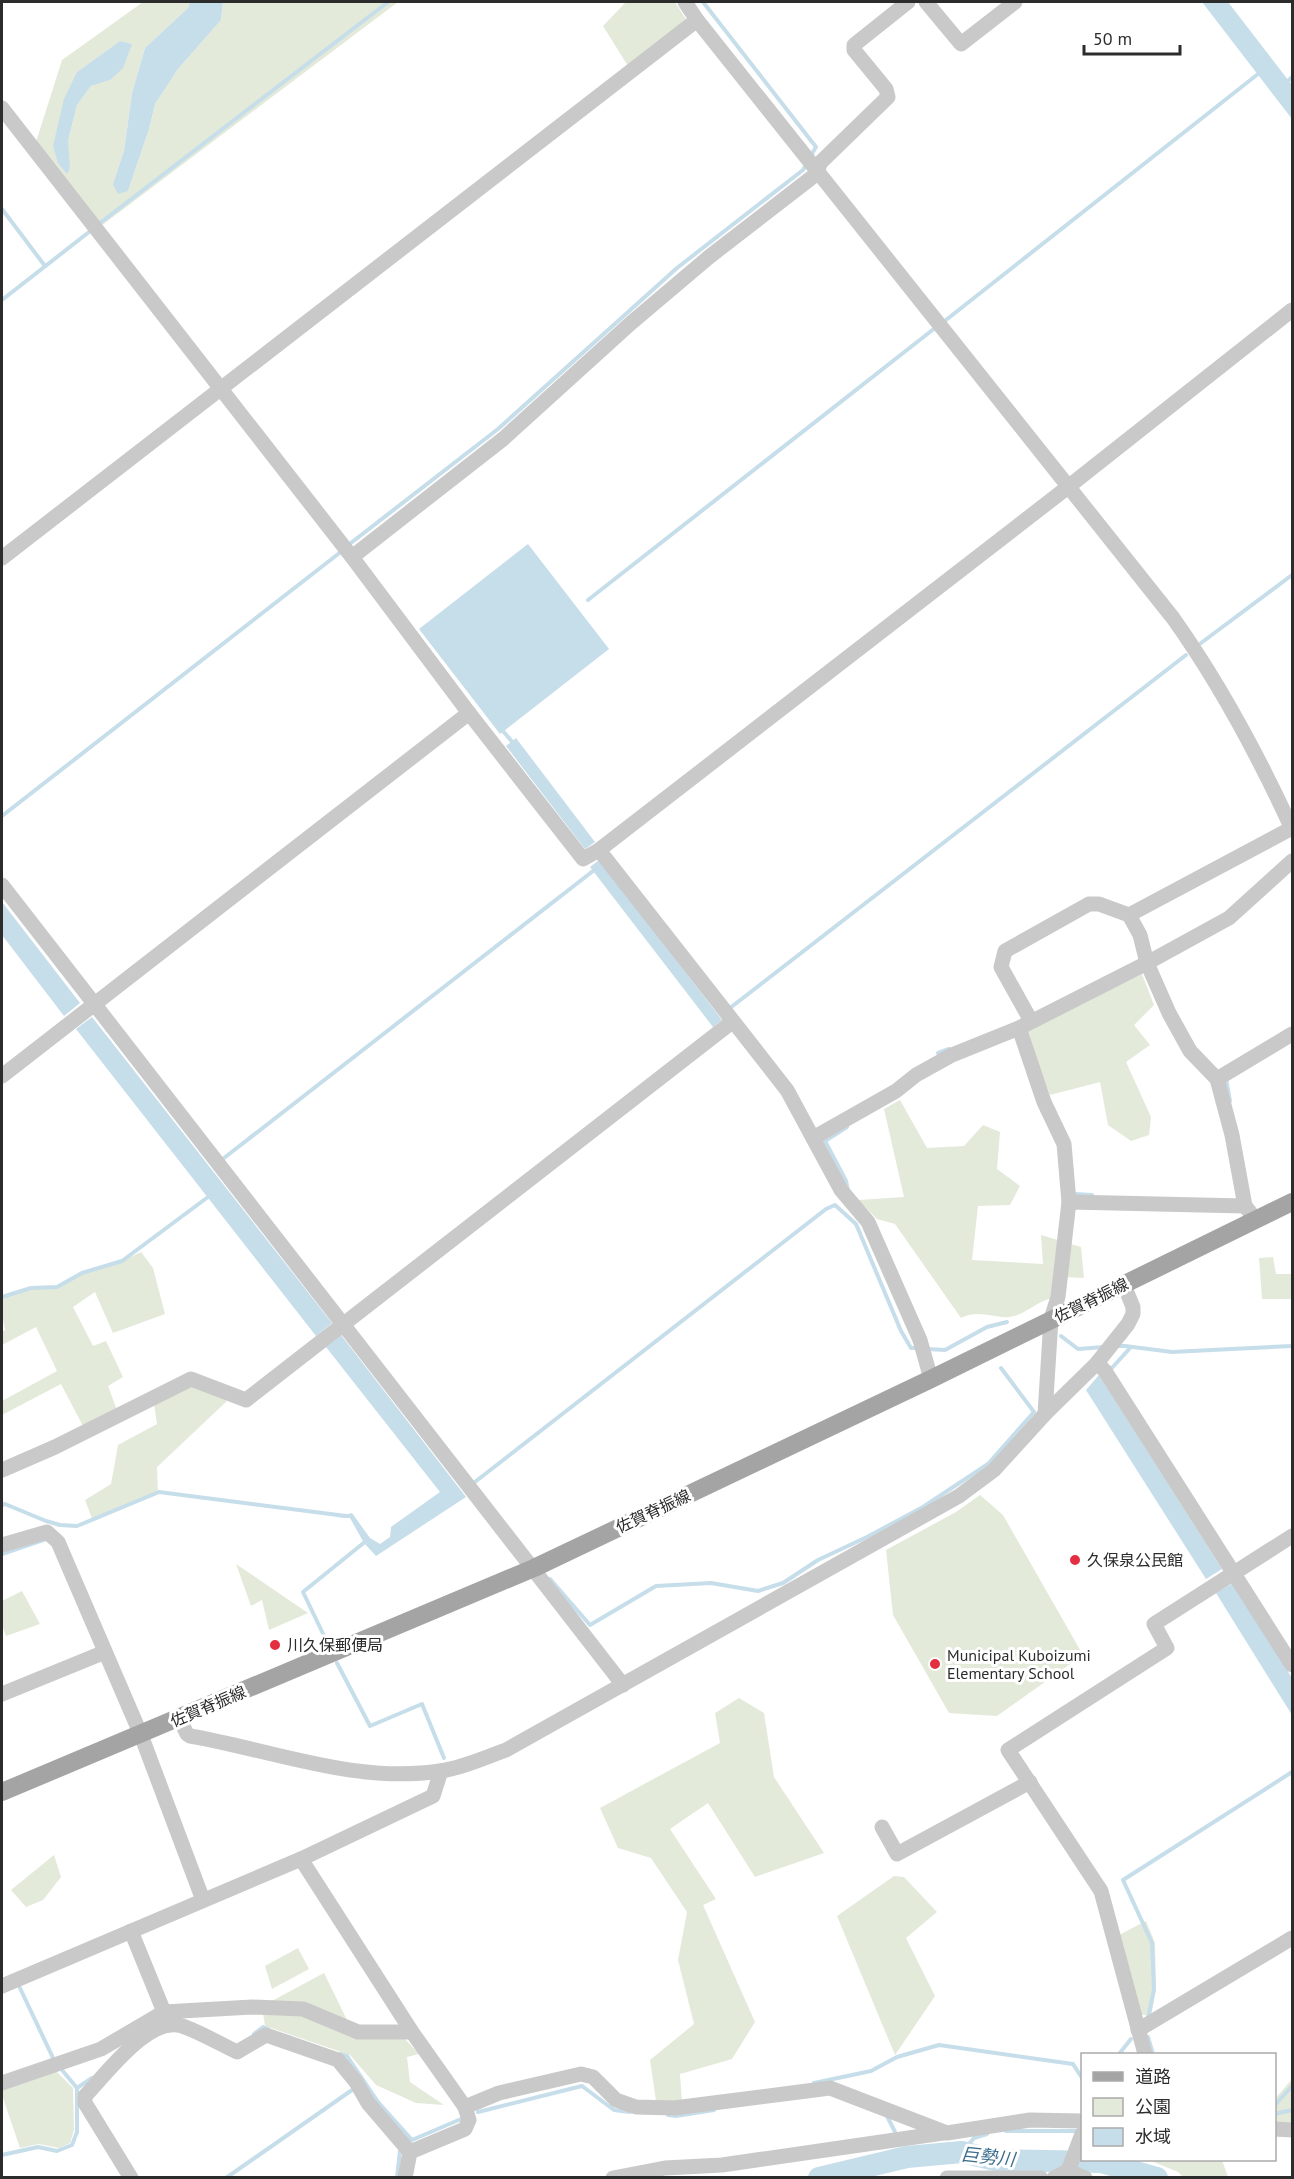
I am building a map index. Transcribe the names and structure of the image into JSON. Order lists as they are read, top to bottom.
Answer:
{
  "streets": {
    "main road": ["佐賀脊振線"]
  },
  "water": ["巨勢川"],
  "places": ["久保泉公民館", "川久保郵便局", "Municipal Kuboizumi Elementary School"],
  "legend": ["道路", "公園", "水域"],
  "scale_bar": "50 m"
}
